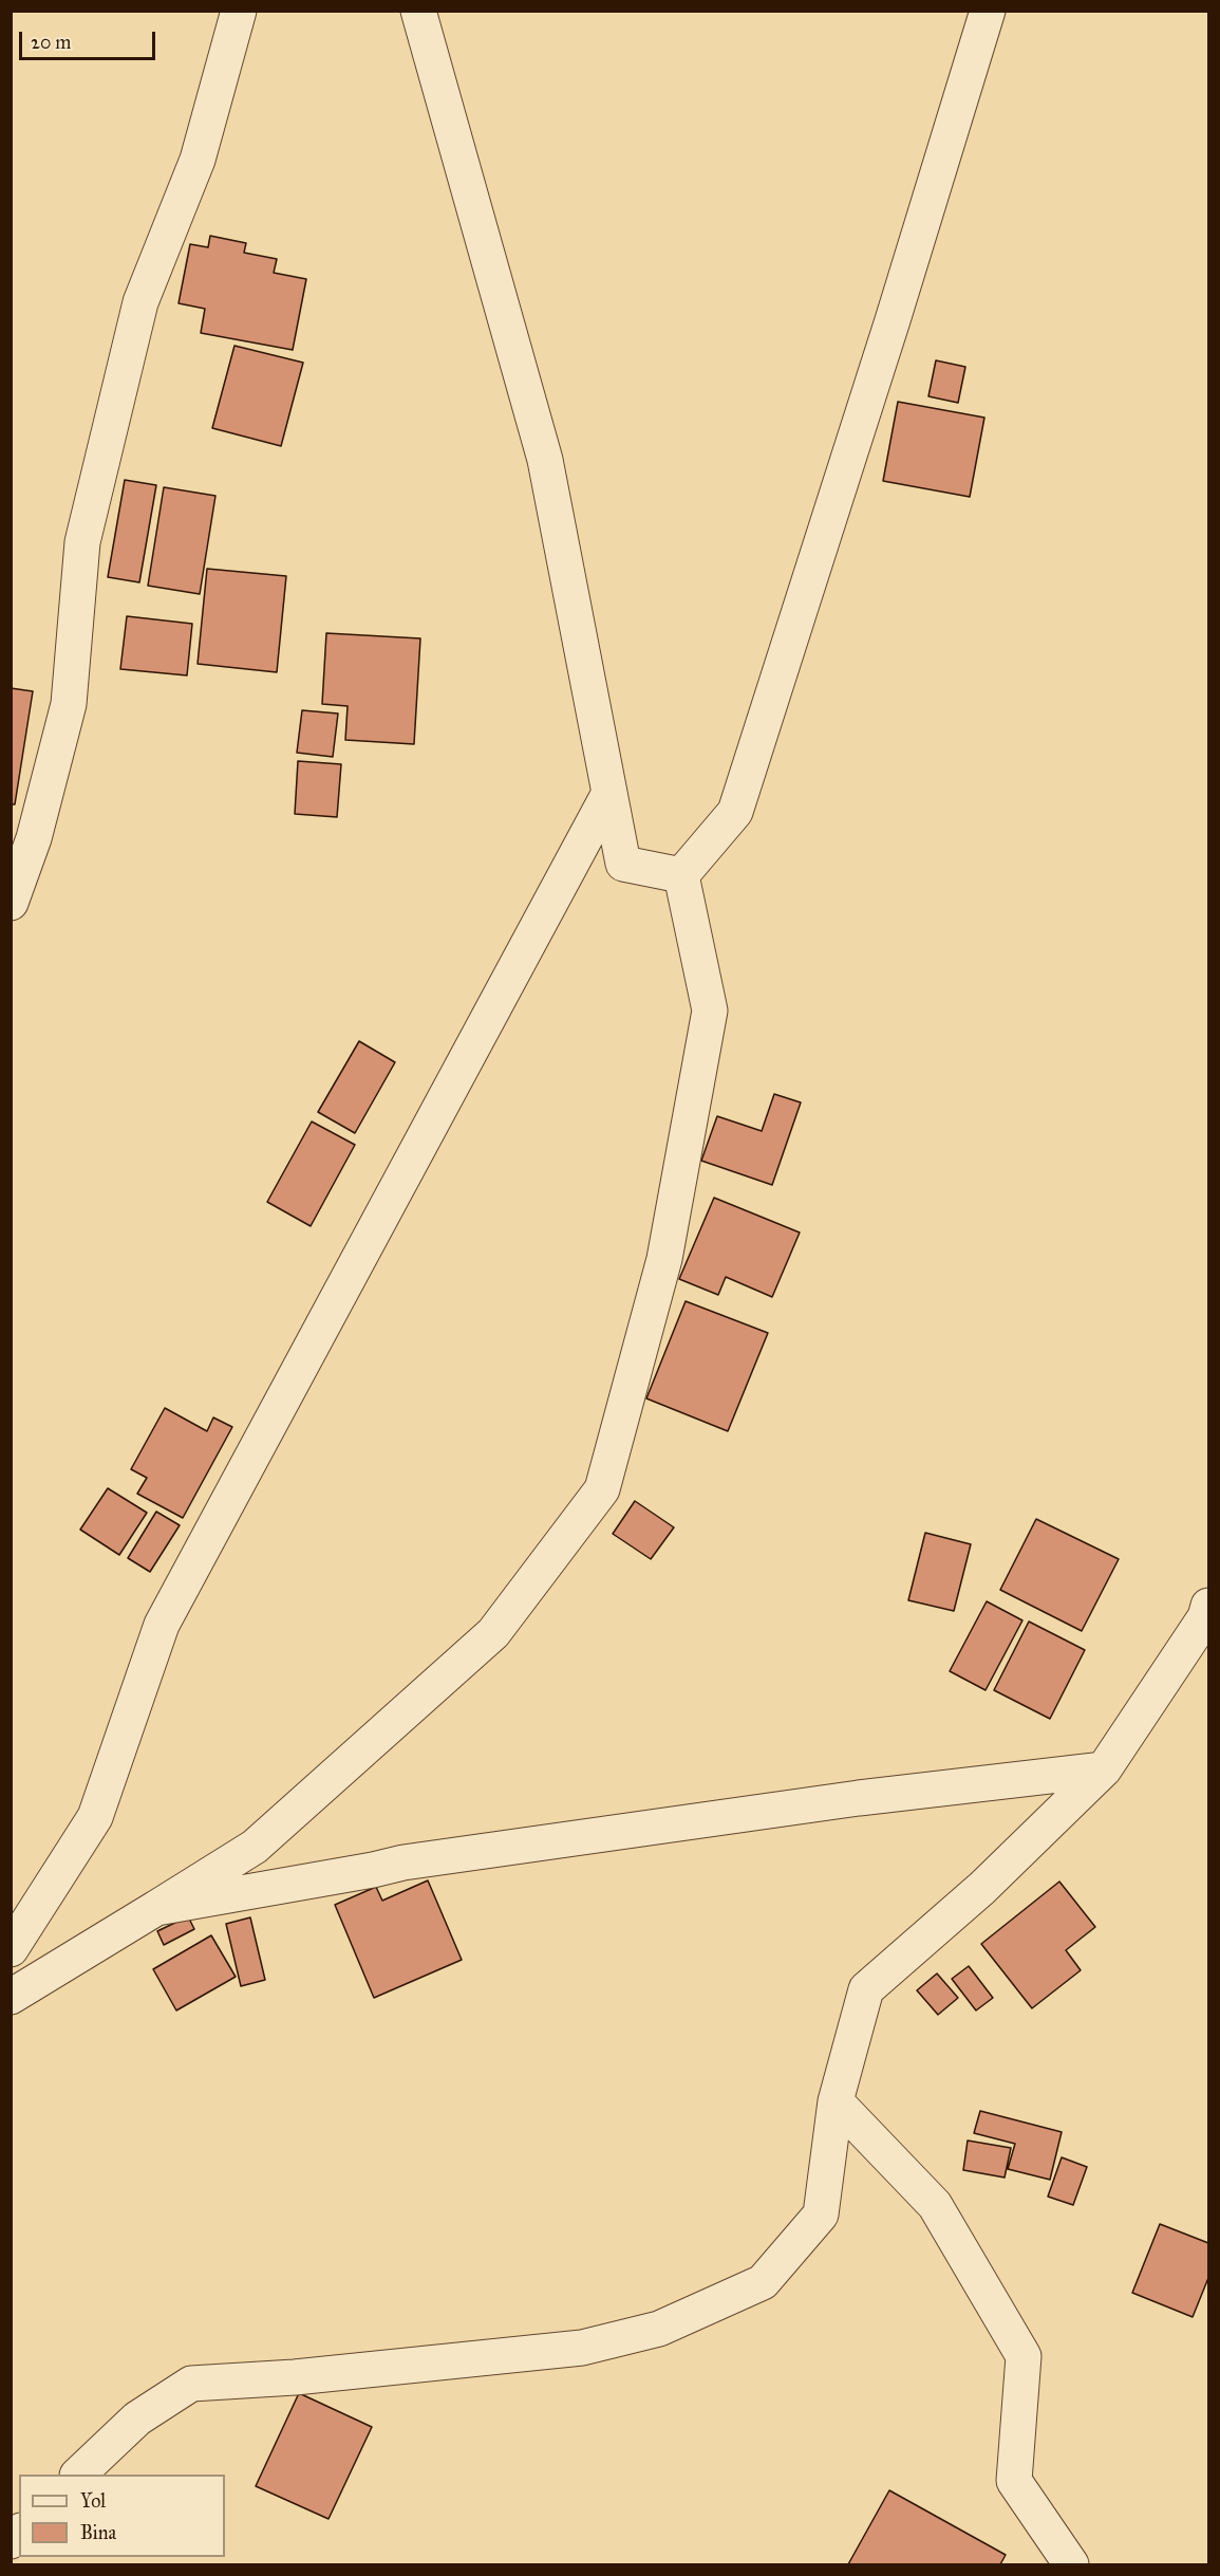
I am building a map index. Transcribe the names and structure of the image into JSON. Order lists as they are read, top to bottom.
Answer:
{
  "legend": ["Yol", "Bina"],
  "scale_bar": "20 m"
}
